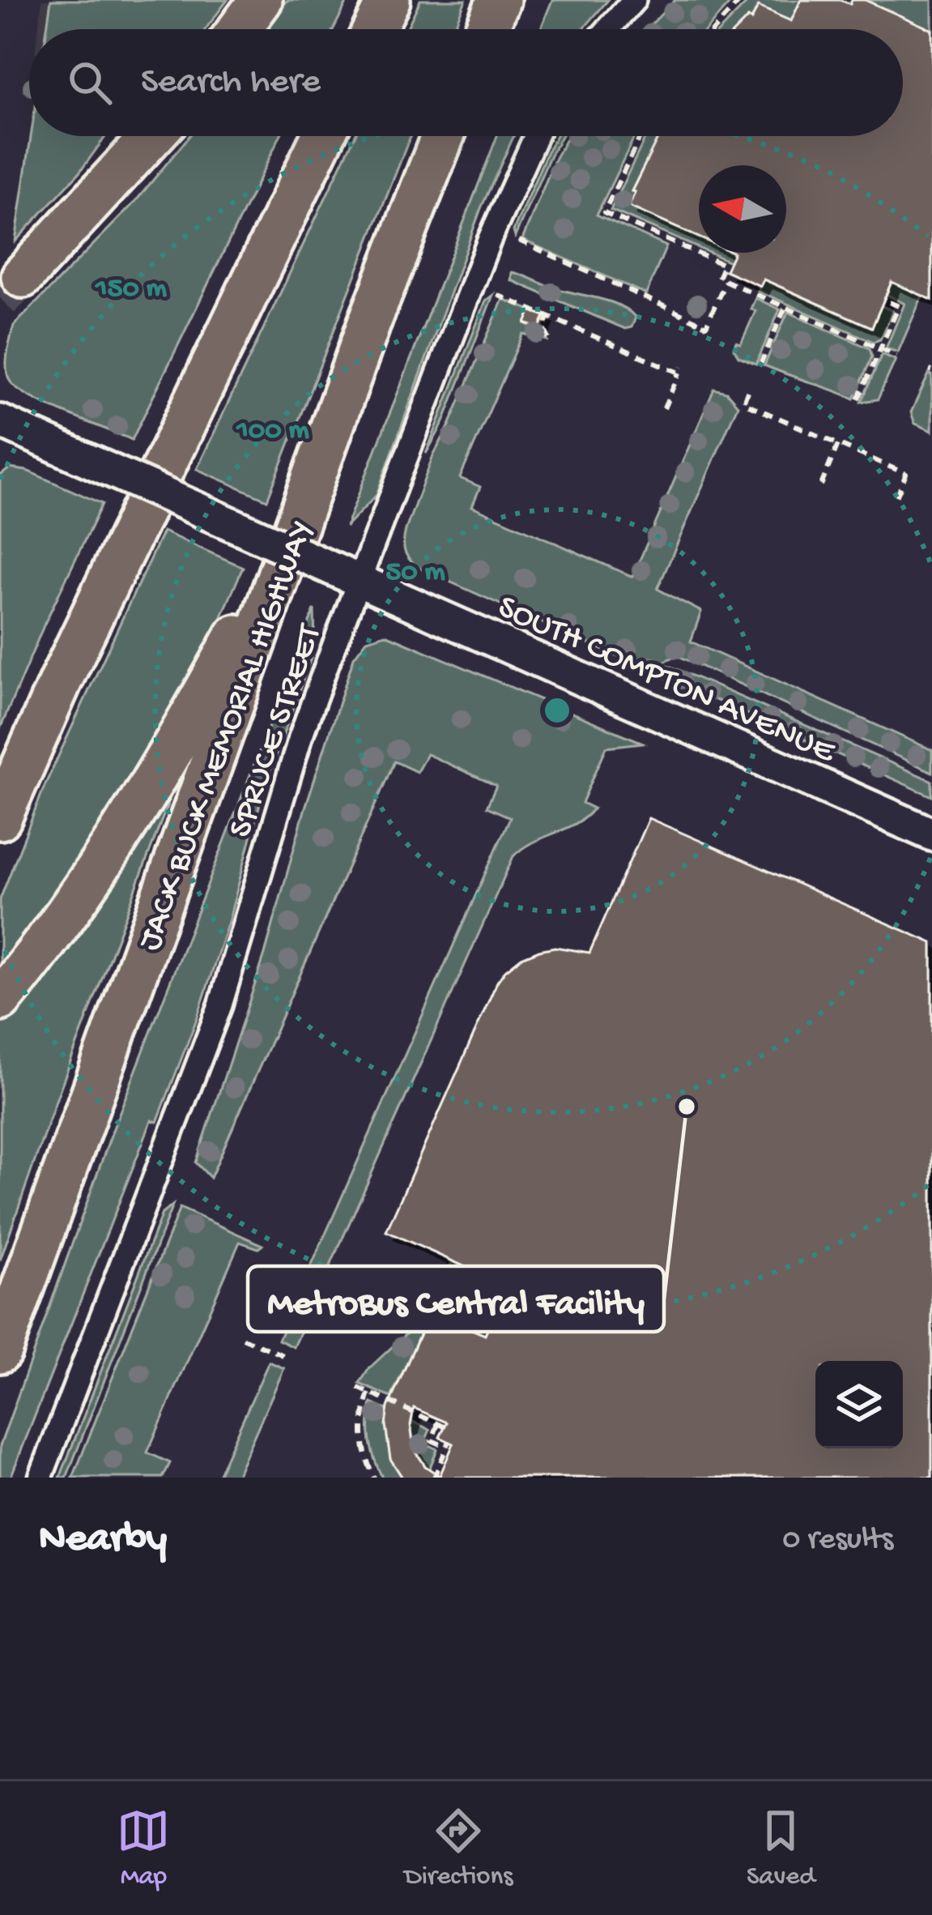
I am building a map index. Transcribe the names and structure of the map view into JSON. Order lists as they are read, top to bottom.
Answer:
{
  "streets": {
    "highway": ["JACK BUCK MEMORIAL HIGHWAY"],
    "main road": ["SOUTH COMPTON AVENUE"],
    "street": ["SPRUCE STREET"]
  },
  "crossings": [
    ["SOUTH COMPTON AVENUE", "SPRUCE STREET"]
  ],
  "places": ["MetroBus Central Facility"],
  "north": "left",
  "page": {
    "search": "Search here",
    "heading": ["Nearby", "0 results"],
    "nav": ["Map", "Directions", "Saved"]
  },
  "rings": ["150 m", "100 m", "50 m"]
}
